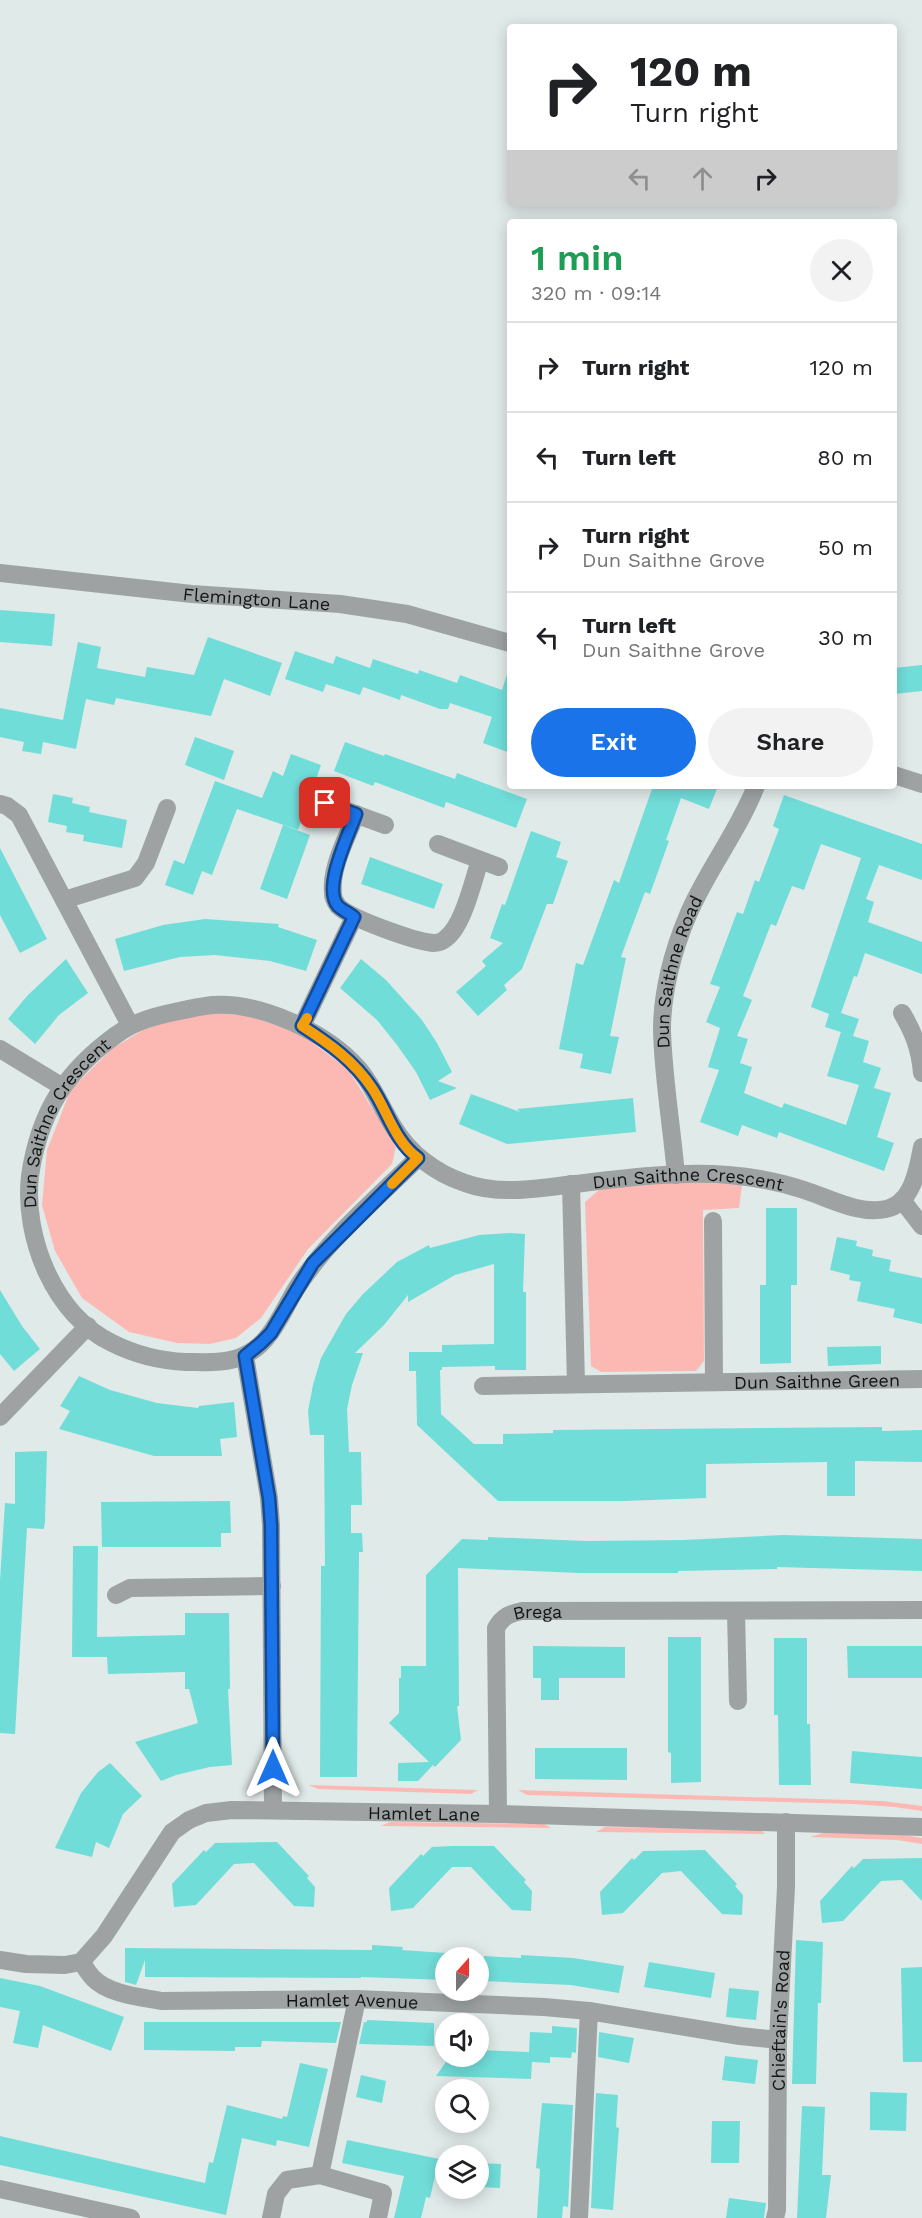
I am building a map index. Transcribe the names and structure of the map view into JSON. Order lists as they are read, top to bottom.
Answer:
{
  "streets": {
    "street": [
      "Flemington Lane",
      "Dun Saithne Road",
      "Dun Saithne Crescent",
      "Dun Saithne Green",
      "Brega",
      "Hamlet Lane",
      "Hamlet Avenue",
      "Chieftain's Road"
    ]
  },
  "crossings": [
    ["Dun Saithne Road", "Dun Saithne Crescent"],
    ["Brega", "Hamlet Lane"],
    ["Hamlet Lane", "Hamlet Avenue"],
    ["Hamlet Lane", "Chieftain's Road"],
    ["Hamlet Avenue", "Chieftain's Road"]
  ],
  "north": "top",
  "page": {
    "turn": ["120 m", "Turn right"],
    "heading": ["1 min", "320 m · 09:14"],
    "list": [
      {
        "name": "Turn right",
        "value": "120 m"
      },
      {
        "name": "Turn left",
        "value": "80 m"
      },
      {
        "name": "Turn right",
        "note": "Dun Saithne Grove",
        "value": "50 m"
      },
      {
        "name": "Turn left",
        "note": "Dun Saithne Grove",
        "value": "30 m"
      }
    ],
    "buttons": ["Exit", "Share"]
  }
}
